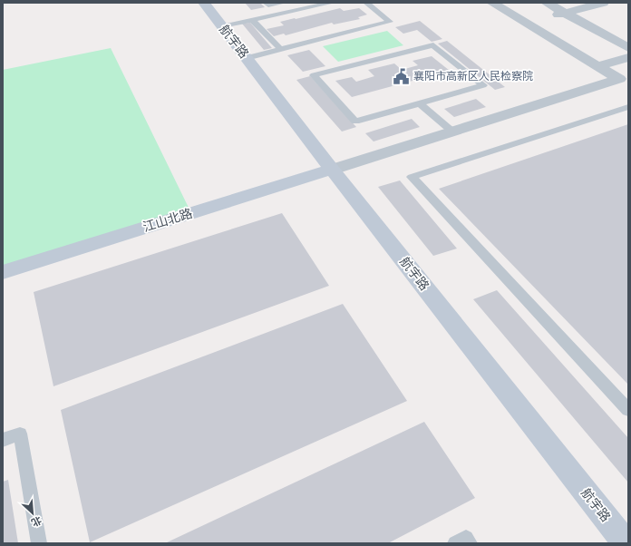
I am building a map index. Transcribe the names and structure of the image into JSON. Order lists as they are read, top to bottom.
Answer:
{
  "streets": {
    "street": ["航宇路", "江山北路"]
  },
  "crossings": [
    ["航宇路", "江山北路"]
  ],
  "places": {
    "public building": ["襄阳市高新区人民检察院"]
  },
  "north": "bottom right"
}
